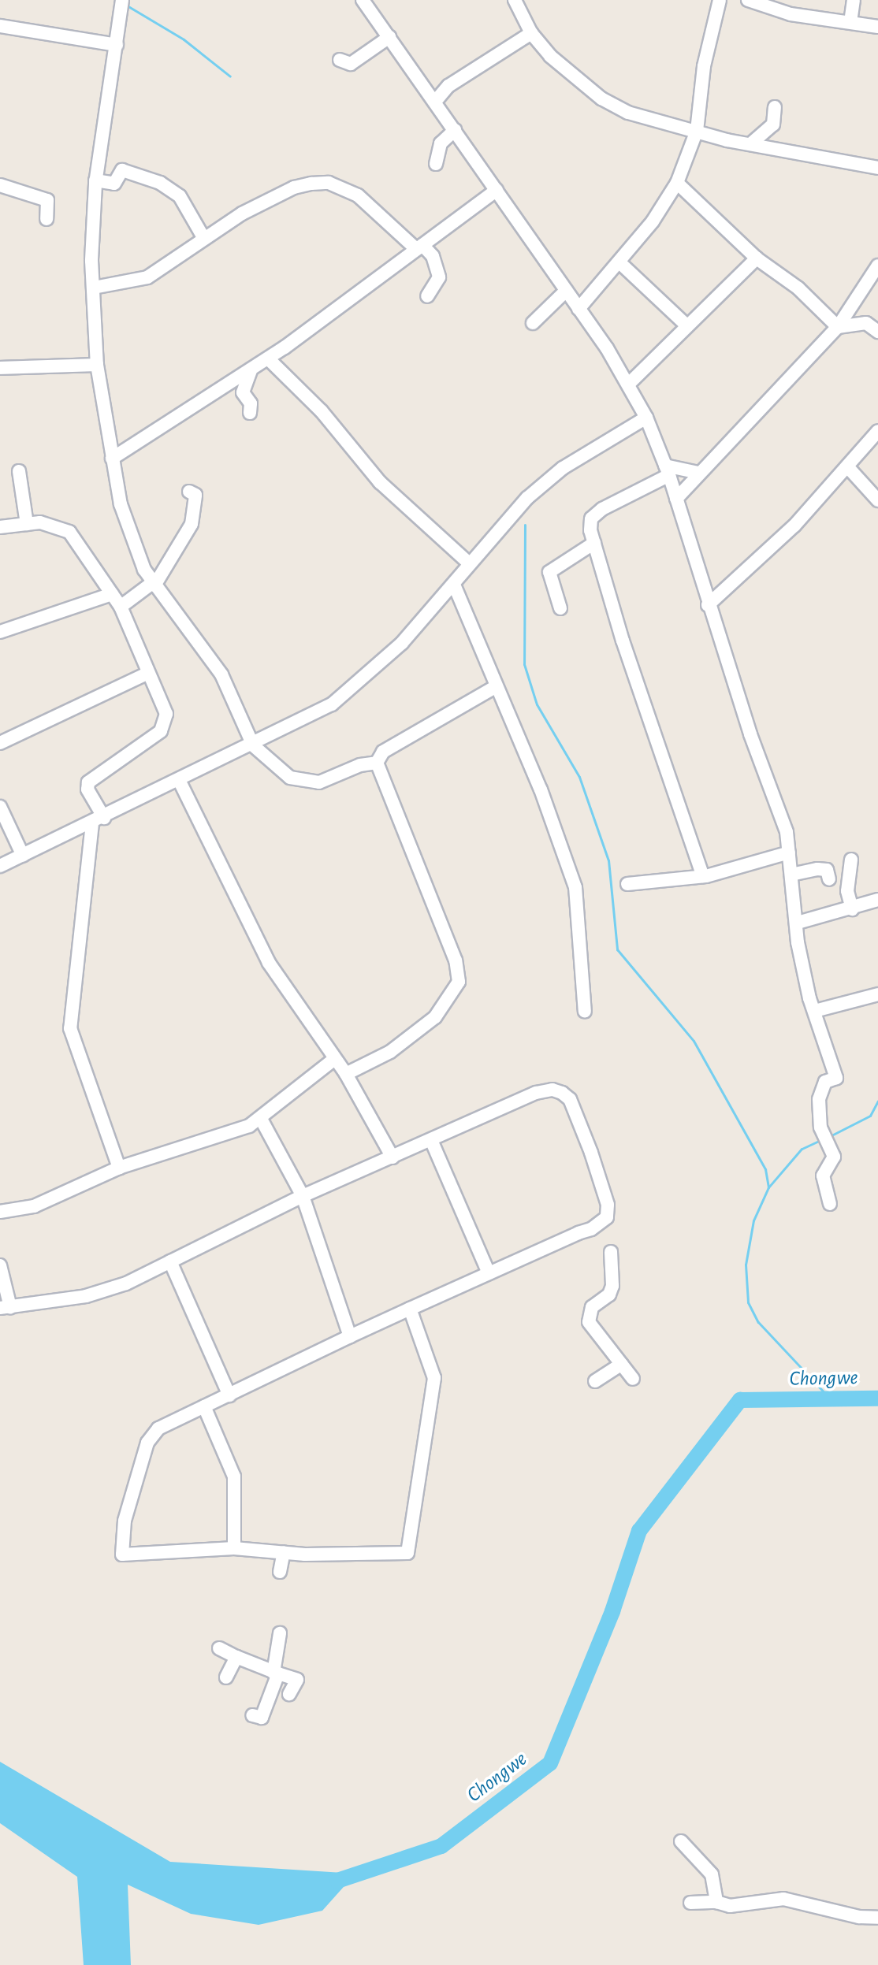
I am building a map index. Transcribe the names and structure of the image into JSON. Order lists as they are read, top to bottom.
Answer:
{
  "water": ["Chongwe"]
}
